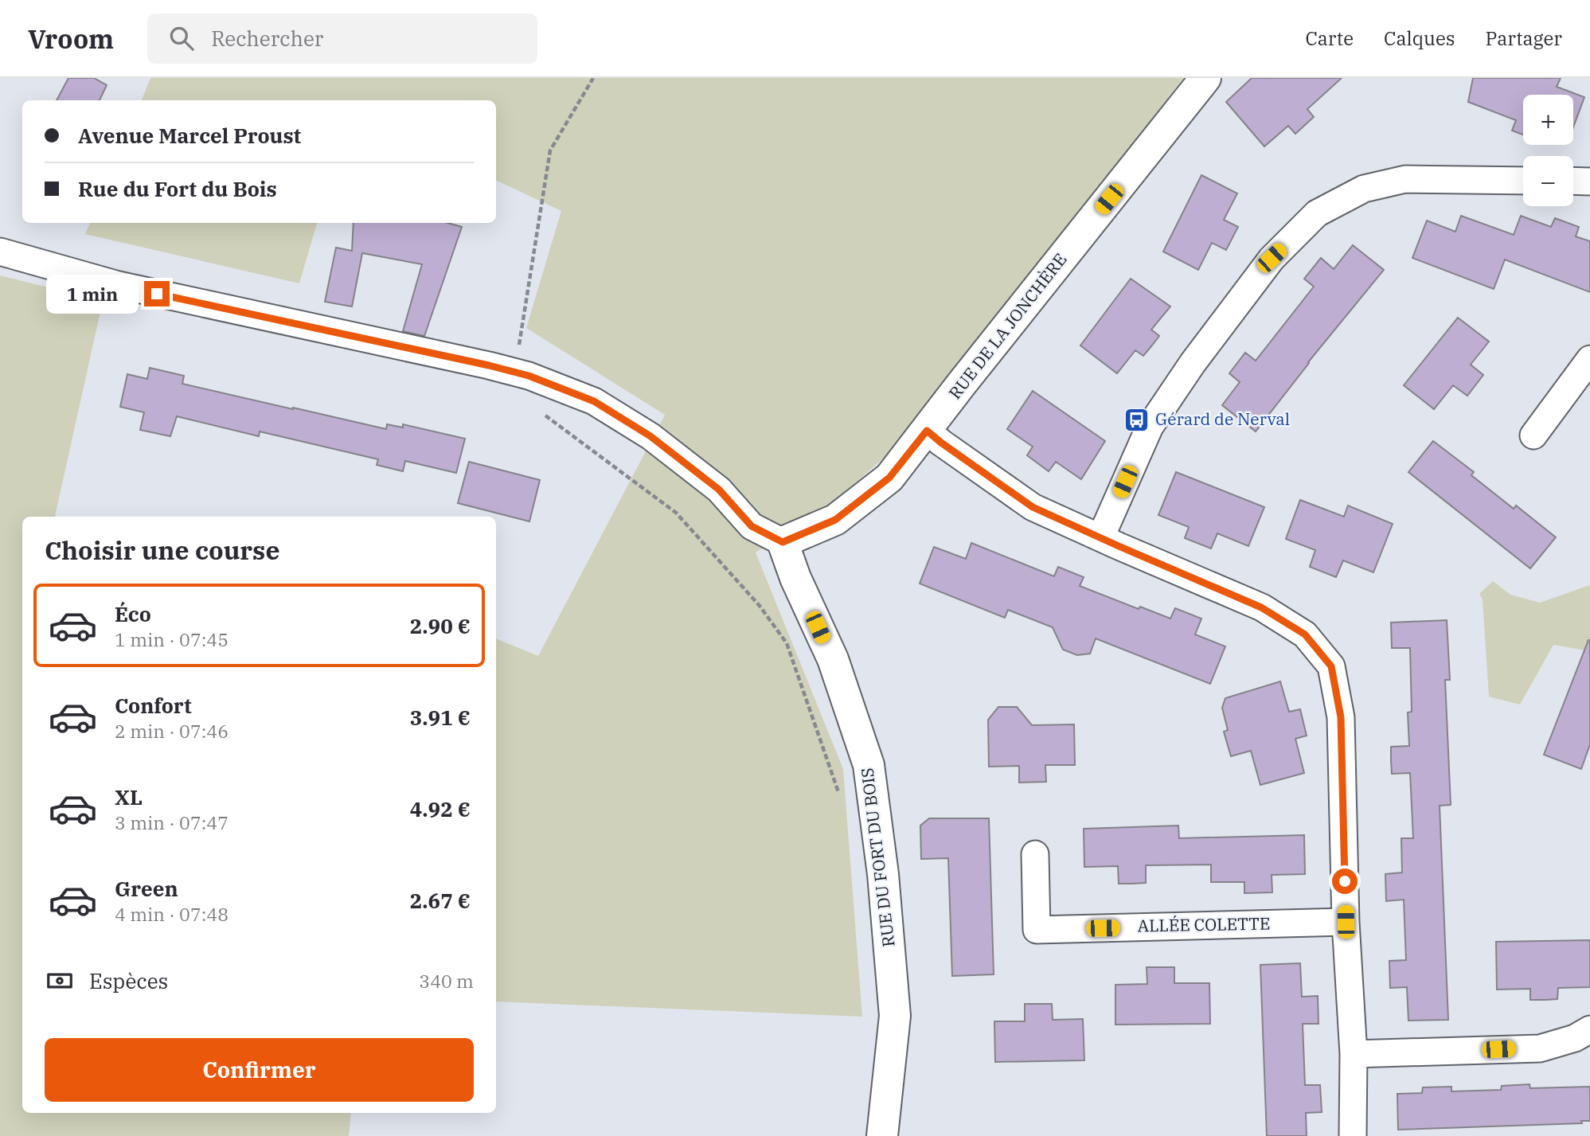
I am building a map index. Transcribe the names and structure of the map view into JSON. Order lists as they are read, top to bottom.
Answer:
{
  "streets": {
    "street": ["RUE DE LA JONCHÈRE", "RUE DU FORT DU BOIS", "ALLÉE COLETTE"]
  },
  "crossings": [
    ["RUE DE LA JONCHÈRE", "RUE DU FORT DU BOIS"]
  ],
  "places": {
    "bus stop": ["Gérard de Nerval"]
  },
  "page": {
    "header": "Vroom",
    "search": "Rechercher",
    "nav": ["Carte", "Calques", "Partager"],
    "map_buttons": ["+", "−"],
    "banner": ["Avenue Marcel Proust", "Rue du Fort du Bois"],
    "bubble": "1 min",
    "heading": "Choisir une course",
    "list": [
      {
        "name": "Éco",
        "note": "1 min · 07:45",
        "value": "2.90 €"
      },
      {
        "name": "Confort",
        "note": "2 min · 07:46",
        "value": "3.91 €"
      },
      {
        "name": "XL",
        "note": "3 min · 07:47",
        "value": "4.92 €"
      },
      {
        "name": "Green",
        "note": "4 min · 07:48",
        "value": "2.67 €"
      }
    ],
    "pay": ["Espèces", "340 m"],
    "buttons": "Confirmer"
  }
}
